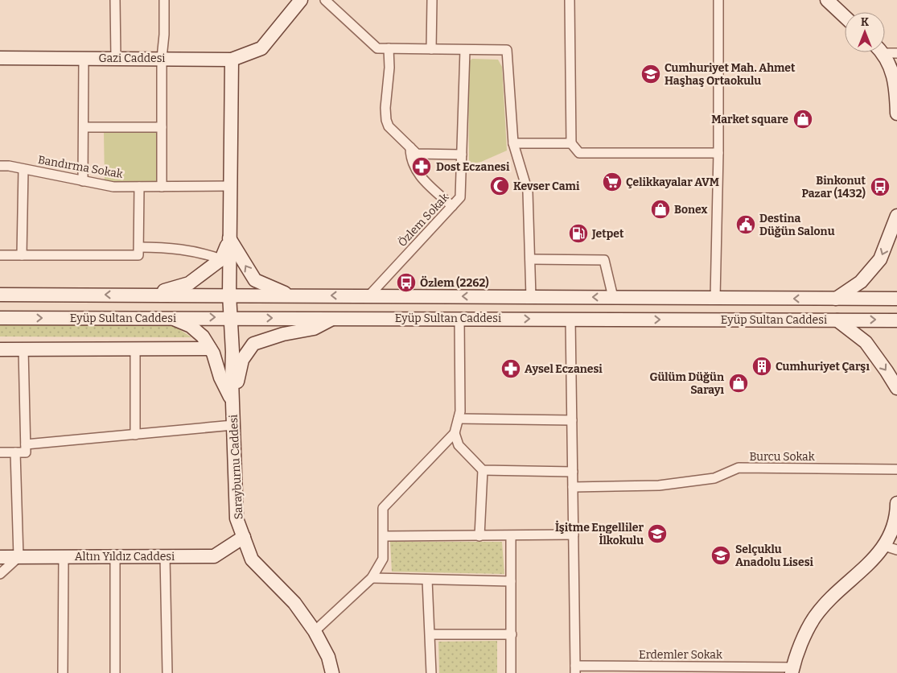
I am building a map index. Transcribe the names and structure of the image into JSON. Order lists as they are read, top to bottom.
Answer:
{
  "streets": {
    "street": [
      "Gazi Caddesi",
      "Bandırma Sokak",
      "Özlem Sokak",
      "Eyüp Sultan Caddesi",
      "Burcu Sokak",
      "Sarayburnu Caddesi",
      "Altın Yıldız Caddesi",
      "Erdemler Sokak"
    ]
  },
  "crossings": [
    ["Gazi Caddesi", "Sarayburnu Caddesi"],
    ["Bandırma Sokak", "Sarayburnu Caddesi"],
    ["Özlem Sokak", "Eyüp Sultan Caddesi"],
    ["Eyüp Sultan Caddesi", "Sarayburnu Caddesi"],
    ["Sarayburnu Caddesi", "Altın Yıldız Caddesi"]
  ],
  "places": {
    "school or university": ["Cumhuriyet Mah. Ahmet Haşhaş Ortaokulu", "İşitme Engelliler İlkokulu", "Selçuklu Anadolu Lisesi"],
    "shop": ["Market square", "Bonex", "Gülüm Düğün Sarayı"],
    "pharmacy": ["Dost Eczanesi", "Aysel Eczanesi"],
    "supermarket": ["Çelikkayalar AVM"],
    "mosque": ["Kevser Cami"],
    "bus stop": ["Binkonut Pazar (1432)", "Özlem (2262)"],
    "public building": ["Destina Düğün Salonu"],
    "fuel station": ["Jetpet"],
    "building": ["Cumhuriyet Çarşı"]
  },
  "north": "top"
}
